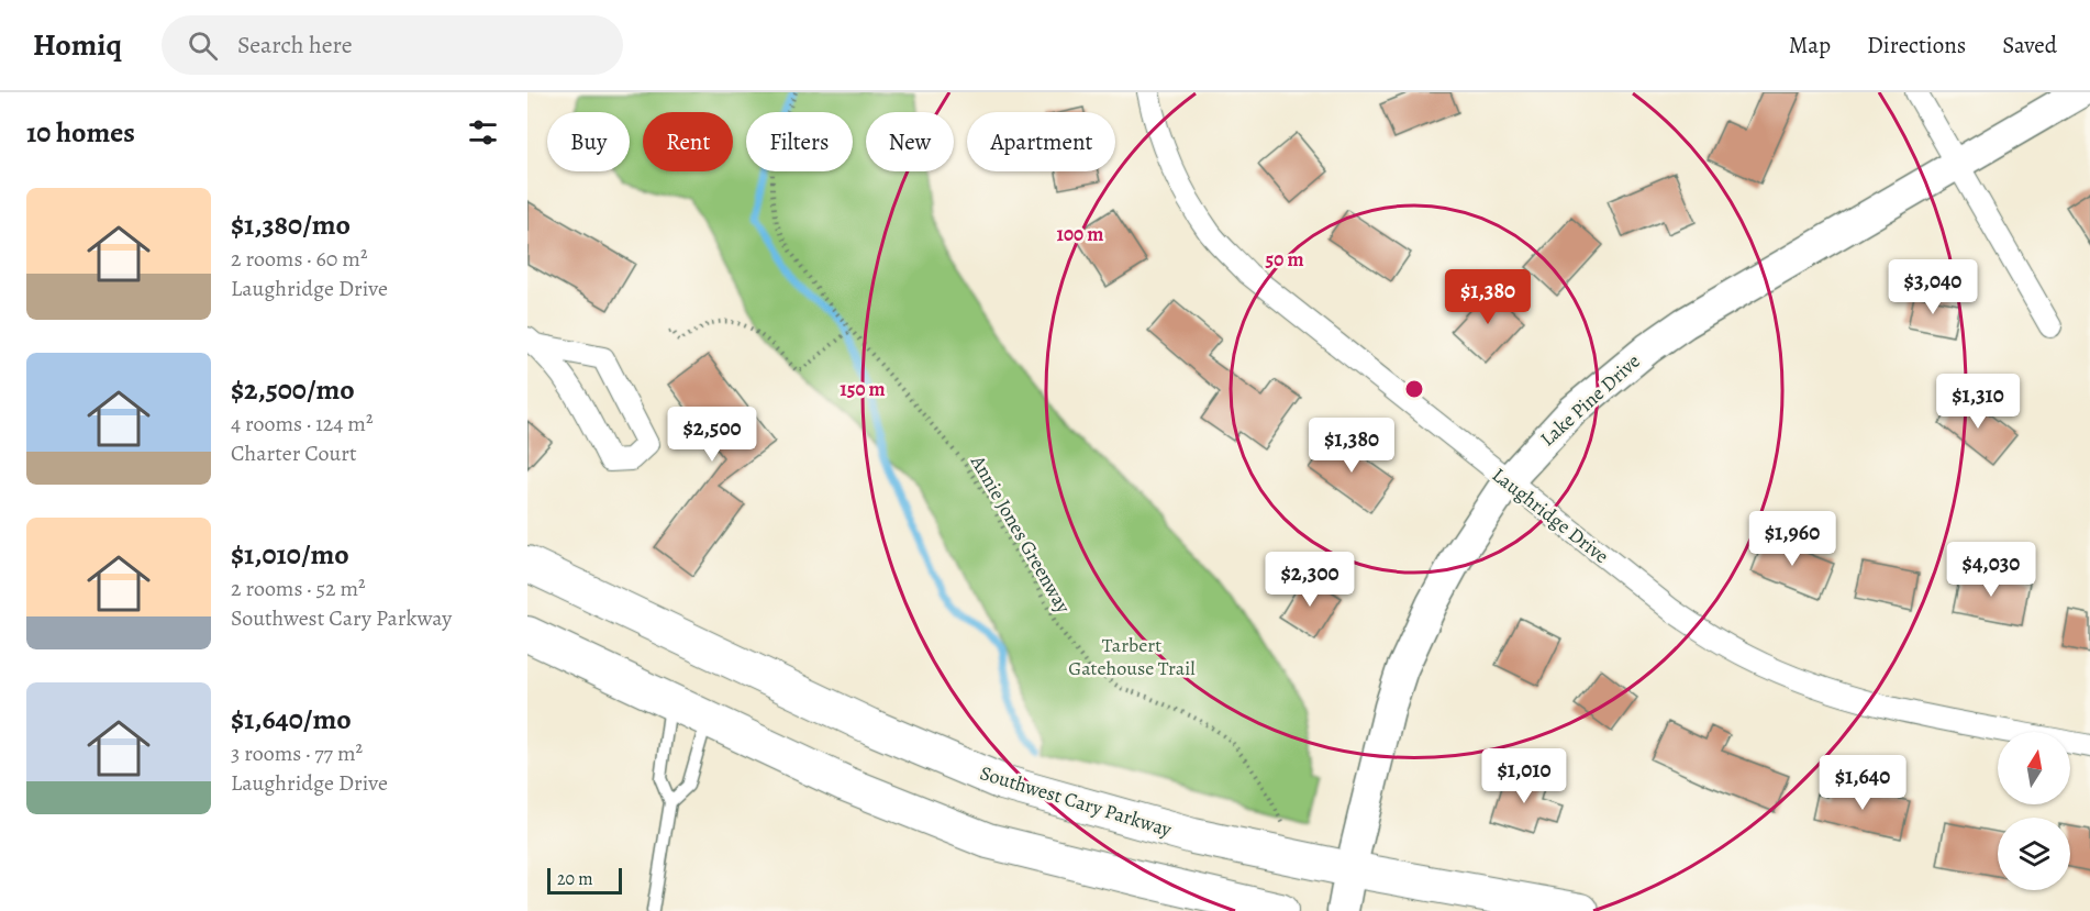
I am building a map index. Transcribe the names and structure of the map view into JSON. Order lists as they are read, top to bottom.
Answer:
{
  "streets": {
    "main road": ["Southwest Cary Parkway"],
    "street": ["Lake Pine Drive", "Laughridge Drive"],
    "path": ["Annie Jones Greenway"]
  },
  "crossings": [
    ["Lake Pine Drive", "Laughridge Drive"],
    ["Lake Pine Drive", "Southwest Cary Parkway"]
  ],
  "parks": ["Tarbert Gatehouse Trail"],
  "scale_bar": "20 m",
  "north": "top",
  "page": {
    "header": "Homiq",
    "search": "Search here",
    "nav": ["Map", "Directions", "Saved"],
    "heading": "10 homes",
    "chip": [
      "Buy",
      "Rent",
      "Filters",
      "New",
      "Apartment"
    ],
    "list": [
      {
        "name": "$1,380/mo",
        "note": "2 rooms · 60 m² · Laughridge Drive"
      },
      {
        "name": "$2,500/mo",
        "note": "4 rooms · 124 m² · Charter Court"
      },
      {
        "name": "$1,010/mo",
        "note": "2 rooms · 52 m² · Southwest Cary Parkway"
      },
      {
        "name": "$1,640/mo",
        "note": "3 rooms · 77 m² · Laughridge Drive"
      }
    ],
    "price": [
      "$3,040",
      "$1,380",
      "$1,310",
      "$2,500",
      "$1,380",
      "$1,960",
      "$4,030",
      "$2,300",
      "$1,010",
      "$1,640"
    ],
    "scale": "20 m"
  },
  "rings": ["100 m", "50 m", "150 m"]
}
